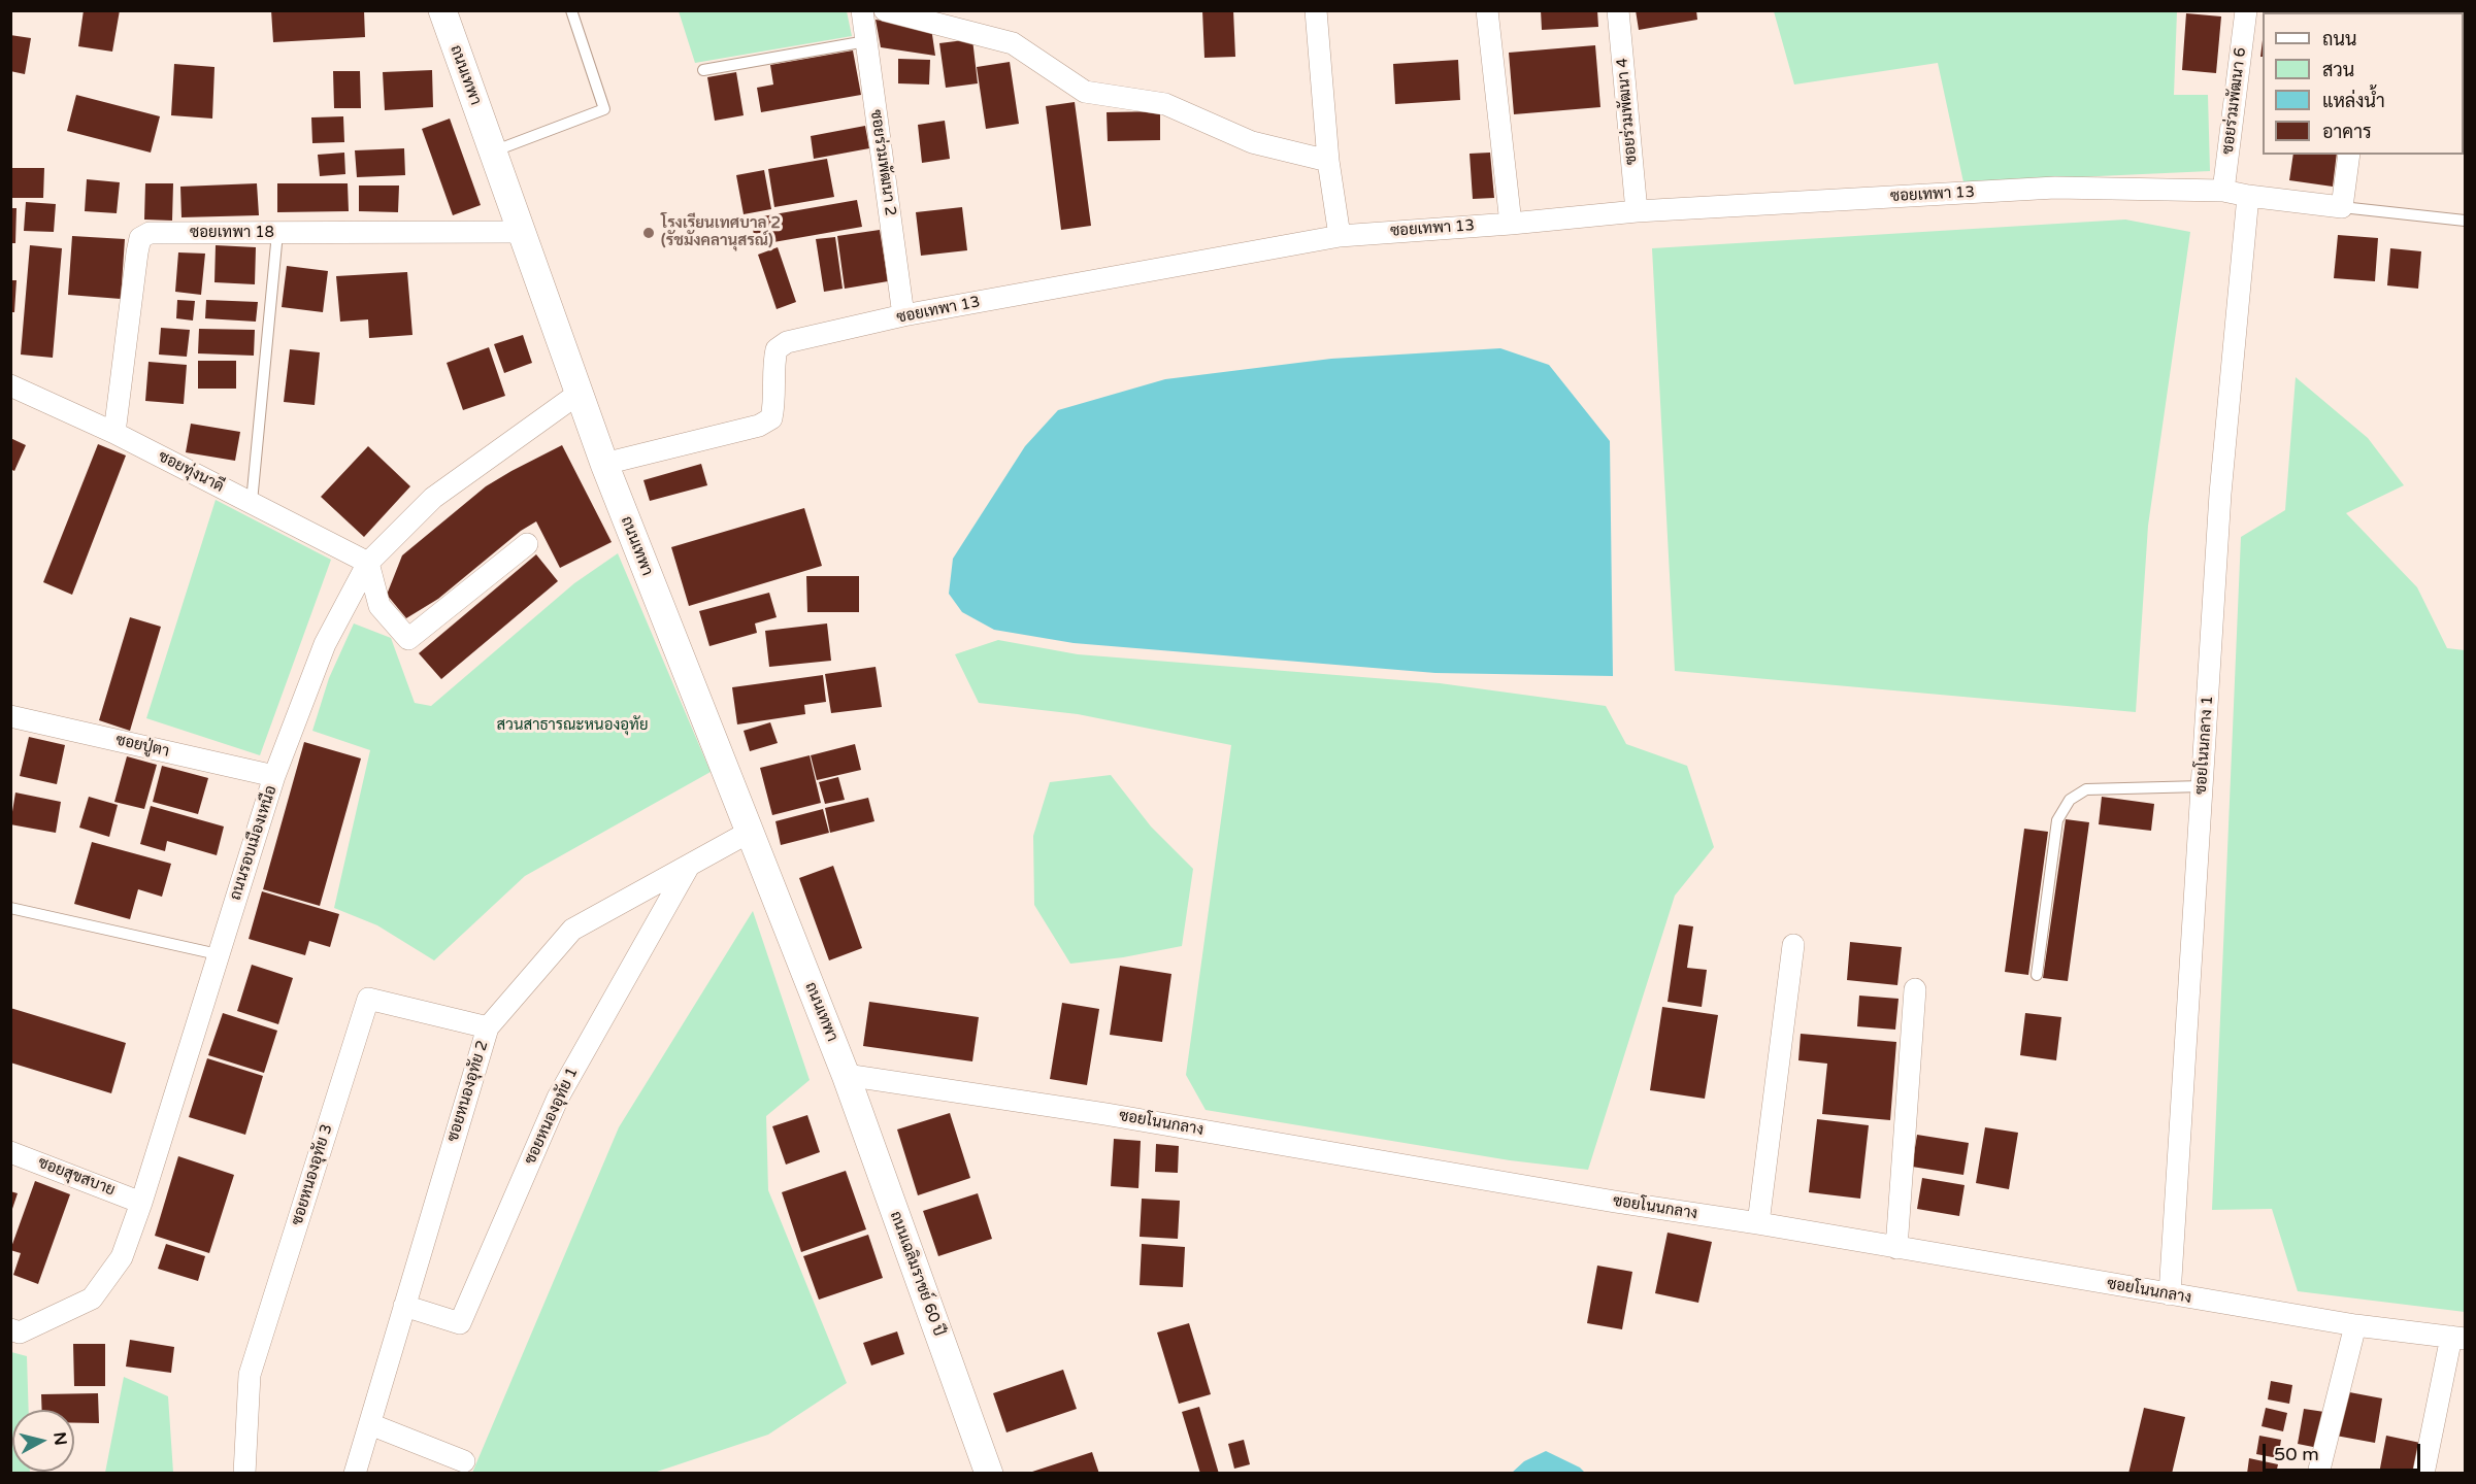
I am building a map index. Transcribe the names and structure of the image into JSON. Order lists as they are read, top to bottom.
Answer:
{
  "streets": {
    "street": [
      "ถนนเทพา",
      "ซอยร่วมพัฒนา 6",
      "ซอยร่วมพัฒนา 4",
      "ซอยร่วมพัฒนา 2",
      "ซอยเทพา 13",
      "ซอยเทพา 18",
      "ซอยทุ่งนาดี",
      "ซอยโนนกลาง 1",
      "ซอยปู่ตา",
      "ถนนรอบเมืองเหนือ",
      "ซอยหนองอุทัย 2",
      "ซอยหนองอุทัย 1",
      "ซอยโนนกลาง",
      "ซอยหนองอุทัย 3",
      "ซอยสุขสบาย",
      "ถนนเฉลิมราชย์ 60 ปี"
    ]
  },
  "crossings": [
    ["ถนนเทพา", "ซอยเทพา 13"],
    ["ถนนเทพา", "ซอยเทพา 18"],
    ["ถนนเทพา", "ถนนรอบเมืองเหนือ"],
    ["ถนนเทพา", "ซอยหนองอุทัย 2"],
    ["ถนนเทพา", "ซอยโนนกลาง"],
    ["ถนนเทพา", "ถนนเฉลิมราชย์ 60 ปี"],
    ["ซอยร่วมพัฒนา 6", "ซอยเทพา 13"],
    ["ซอยร่วมพัฒนา 4", "ซอยเทพา 13"],
    ["ซอยร่วมพัฒนา 2", "ซอยเทพา 13"],
    ["ซอยเทพา 13", "ซอยโนนกลาง 1"],
    ["ซอยเทพา 18", "ซอยทุ่งนาดี"],
    ["ซอยทุ่งนาดี", "ถนนรอบเมืองเหนือ"],
    ["ซอยโนนกลาง 1", "ซอยโนนกลาง"],
    ["ซอยปู่ตา", "ถนนรอบเมืองเหนือ"],
    ["ถนนรอบเมืองเหนือ", "ซอยสุขสบาย"],
    ["ซอยหนองอุทัย 2", "ซอยหนองอุทัย 1"],
    ["ซอยหนองอุทัย 2", "ซอยหนองอุทัย 3"],
    ["ซอยโนนกลาง", "ถนนเฉลิมราชย์ 60 ปี"]
  ],
  "parks": ["สวนสาธารณะหนองอุทัย"],
  "places": ["โรงเรียนเทศบาล 2 (รัชมังคลานุสรณ์)"],
  "legend": [
    "ถนน",
    "สวน",
    "แหล่งน้ำ",
    "อาคาร"
  ],
  "scale_bar": "50 m",
  "north": "right"
}
